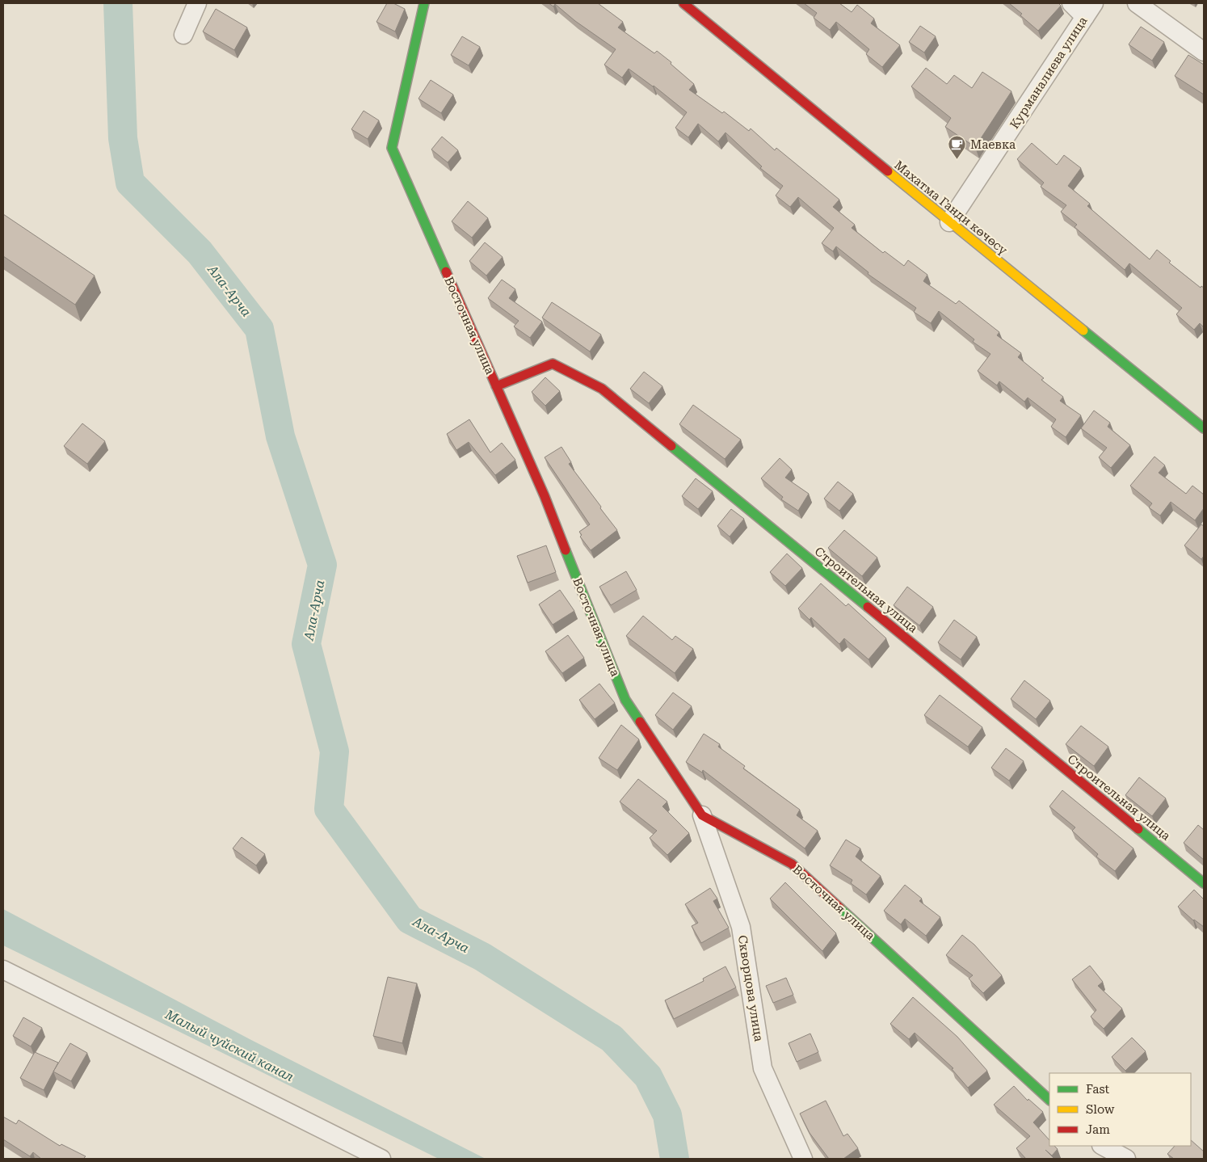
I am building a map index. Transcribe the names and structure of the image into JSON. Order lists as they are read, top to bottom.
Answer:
{
  "streets": {
    "street": [
      "Курманалиева улица",
      "Махатма Ганди көчөсү",
      "Восточная улица",
      "Строительная улица",
      "Скворцова улица"
    ]
  },
  "crossings": [
    ["Курманалиева улица", "Махатма Ганди көчөсү"],
    ["Восточная улица", "Строительная улица"],
    ["Восточная улица", "Скворцова улица"]
  ],
  "water": ["Ала-Арча", "Малый чуйский канал"],
  "places": {
    "cafe": ["Маевка"]
  },
  "legend": ["Fast", "Slow", "Jam"]
}
